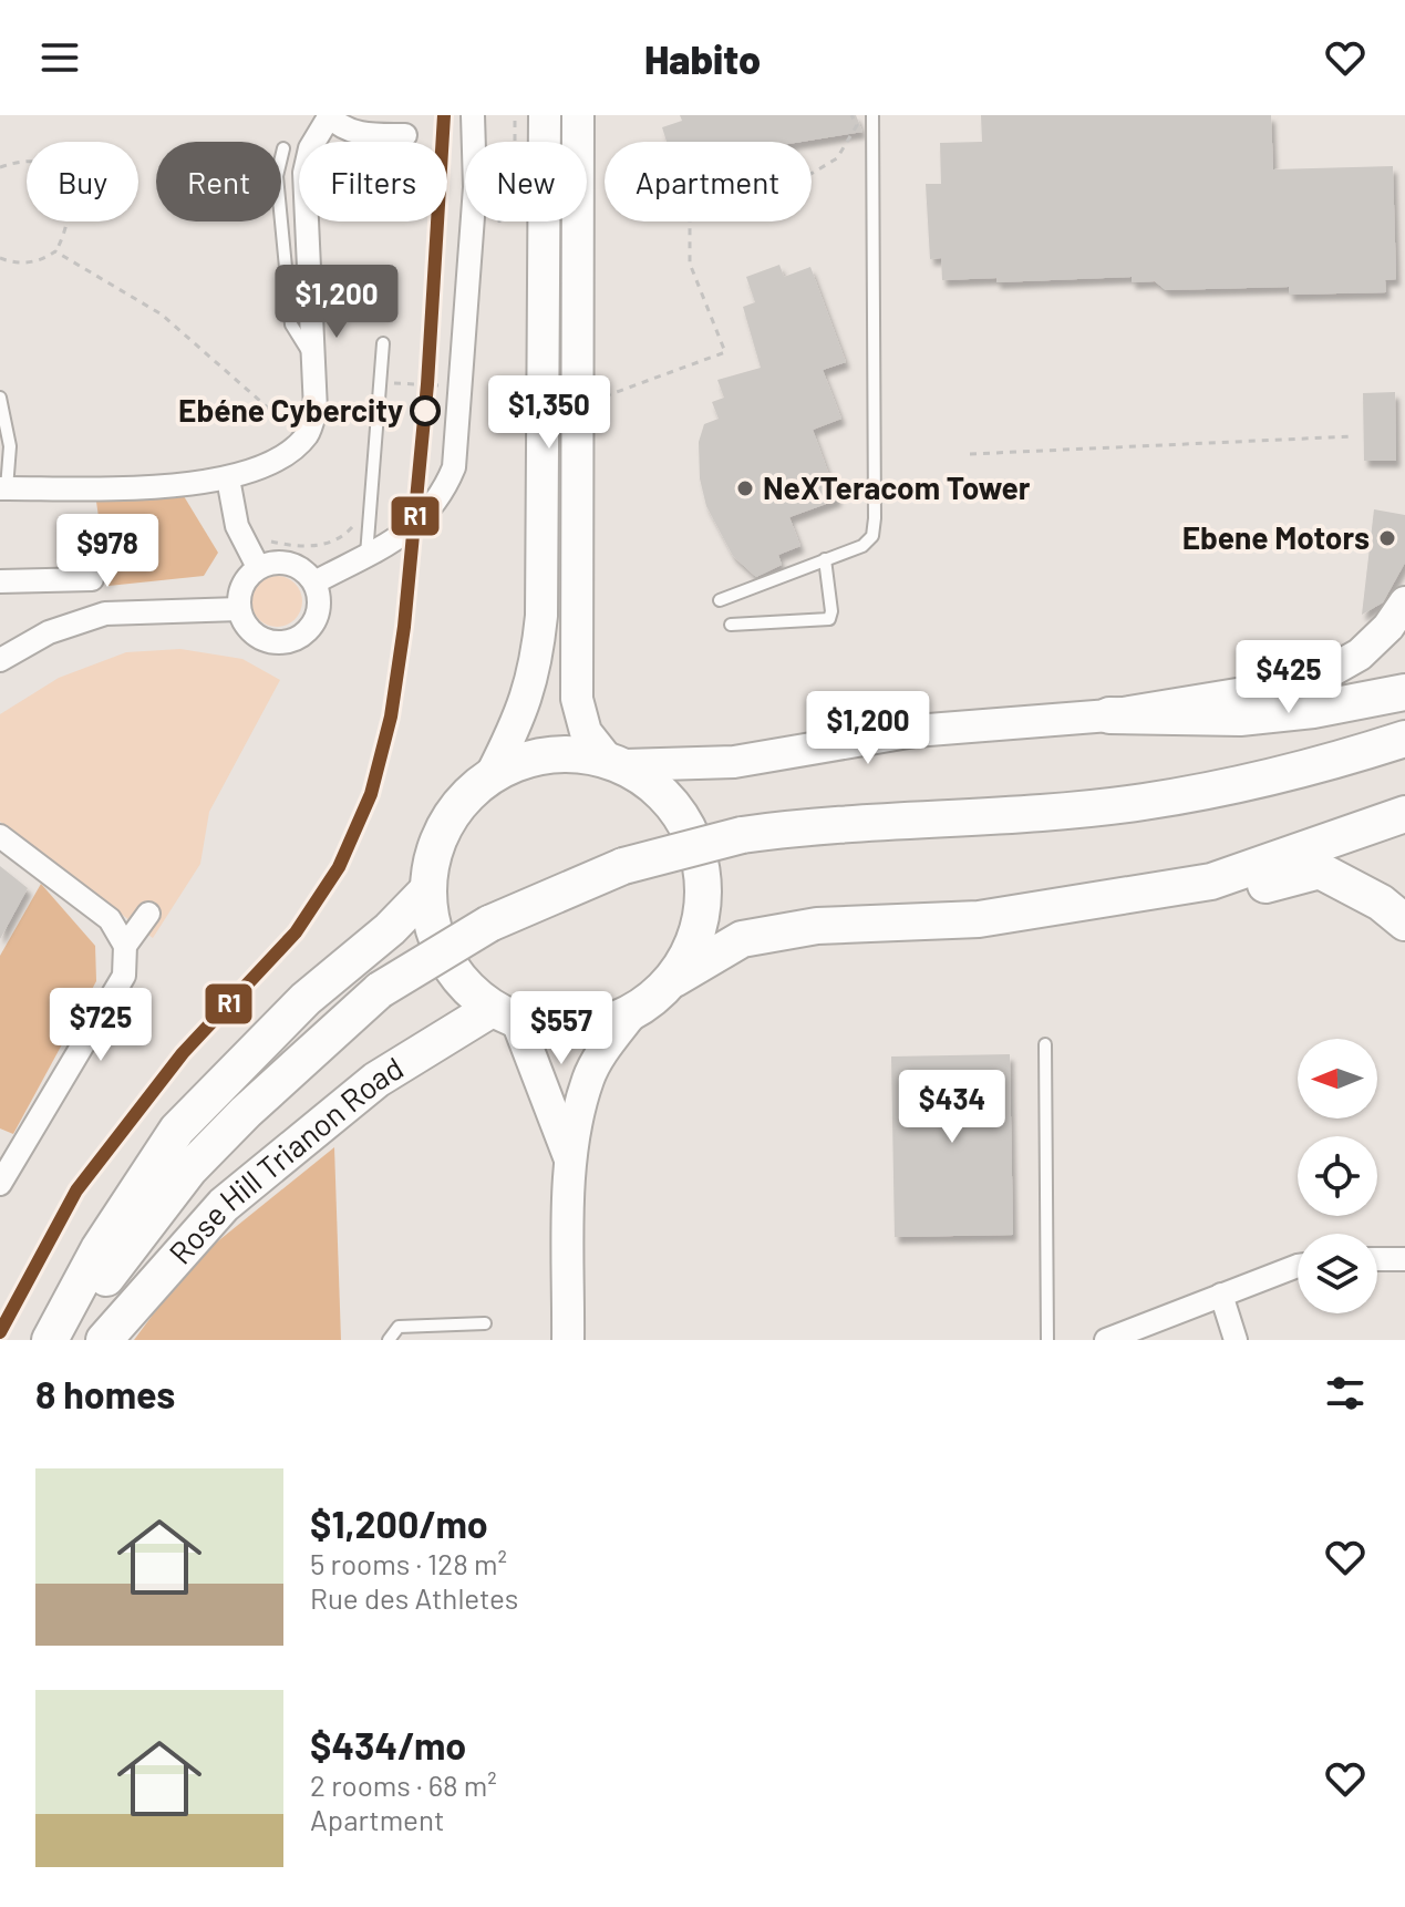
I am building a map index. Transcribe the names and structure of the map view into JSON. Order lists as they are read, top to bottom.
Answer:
{
  "streets": {
    "main road": ["Rose Hill Trianon Road"]
  },
  "places": ["Ebéne Cybercity", "NeXTeracom Tower", "Ebene Motors"],
  "lines": ["transit line R1"],
  "north": "left",
  "page": {
    "header": "Habito",
    "chip": [
      "Buy",
      "Rent",
      "Filters",
      "New",
      "Apartment"
    ],
    "price": [
      "$1,200",
      "$1,350",
      "$978",
      "$425",
      "$1,200",
      "$725",
      "$557",
      "$434"
    ],
    "heading": "8 homes",
    "list": [
      {
        "name": "$1,200/mo",
        "note": "5 rooms · 128 m² · Rue des Athletes"
      },
      {
        "name": "$434/mo",
        "note": "2 rooms · 68 m² · Apartment"
      }
    ]
  }
}
